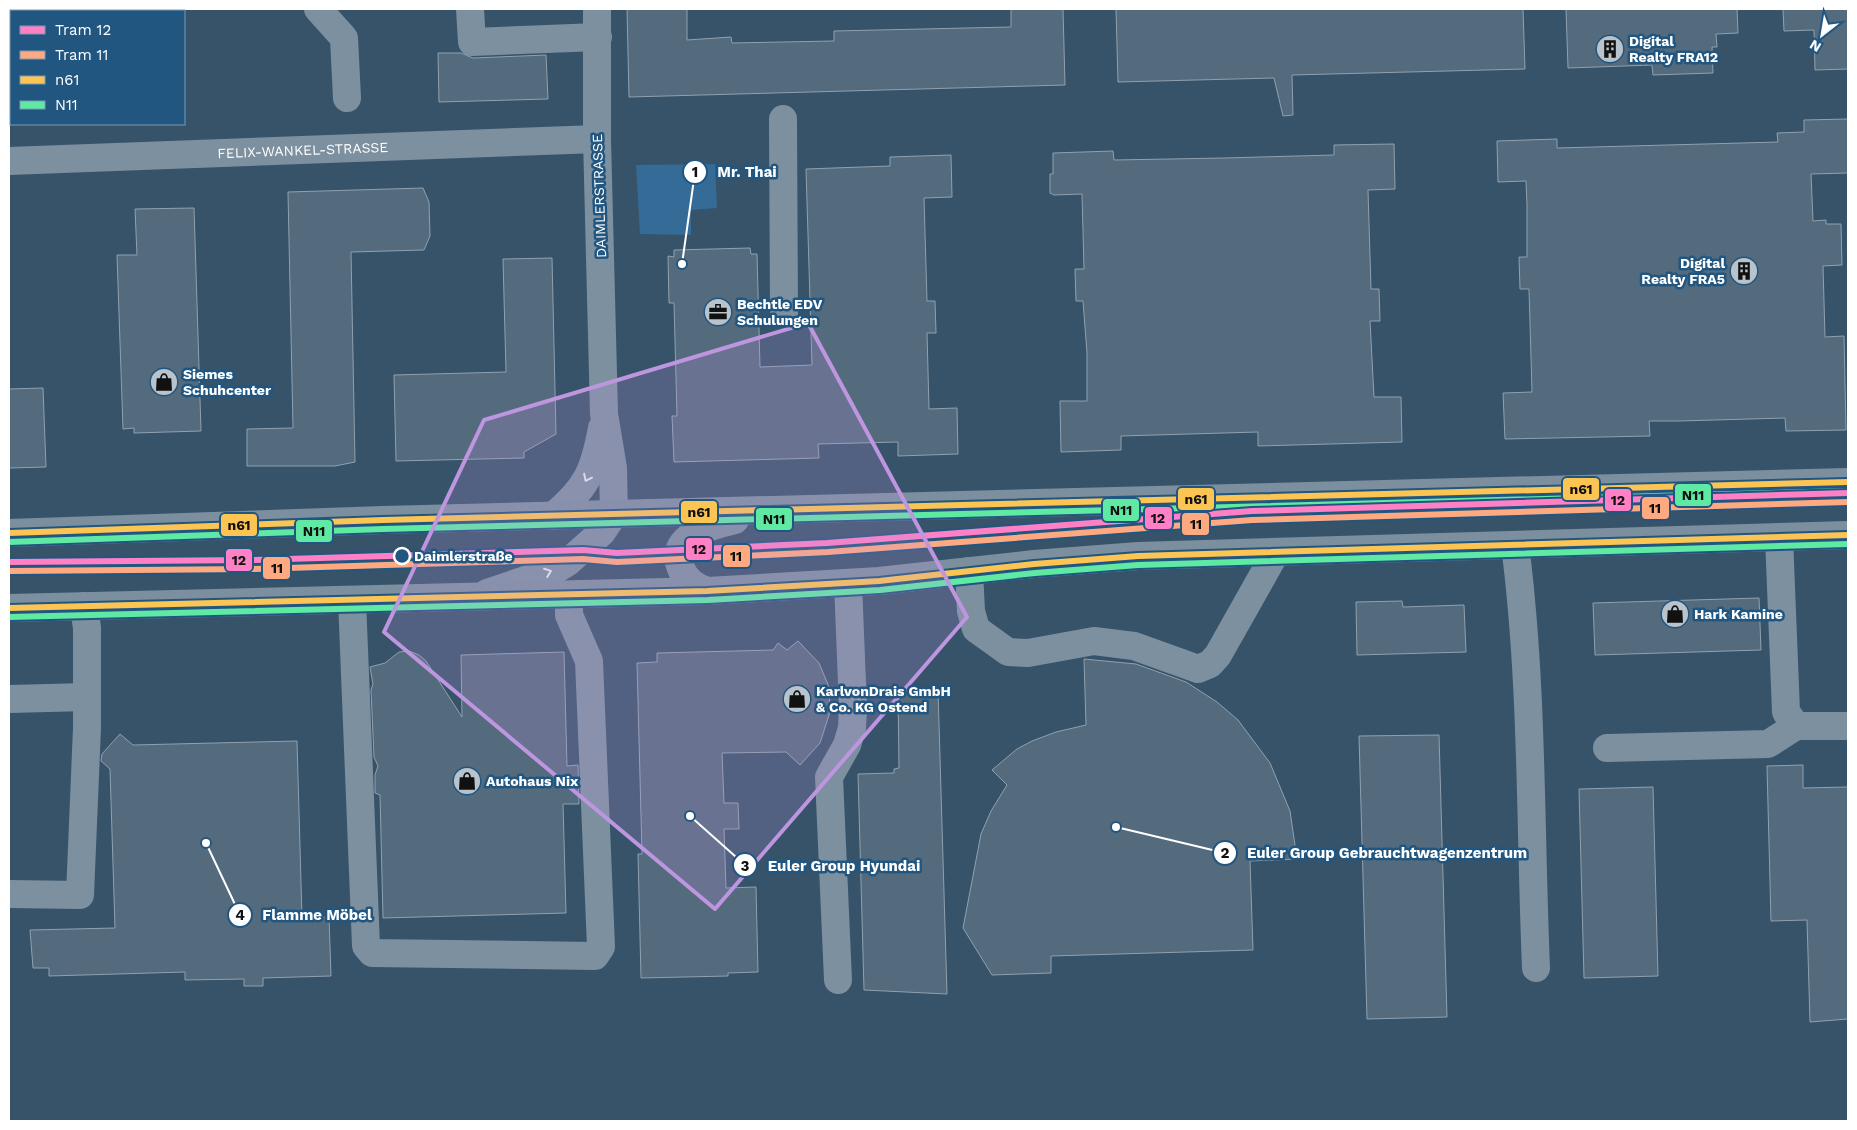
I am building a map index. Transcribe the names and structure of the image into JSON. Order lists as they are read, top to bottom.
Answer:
{
  "streets": {
    "street": ["FELIX-WANKEL-STRASSE", "DAIMLERSTRASSE"]
  },
  "crossings": [
    ["FELIX-WANKEL-STRASSE", "DAIMLERSTRASSE"]
  ],
  "places": {
    "building": ["Digital Realty FRA12", "Digital Realty FRA5"],
    "other": [
      "Mr. Thai",
      "Daimlerstraße",
      "Euler Group Hyundai",
      "Euler Group Gebrauchtwagenzentrum",
      "Flamme Möbel"
    ],
    "office": ["Bechtle EDV Schulungen"],
    "shop": [
      "Siemes Schuhcenter",
      "Hark Kamine",
      "KarlvonDrais GmbH & Co. KG Ostend",
      "Autohaus Nix"
    ]
  },
  "lines": [
    "transit line n61",
    "transit line N11",
    "tram line 12",
    "tram line 11"
  ],
  "legend": [
    "Tram 12",
    "Tram 11",
    "n61",
    "N11"
  ],
  "north": "bottom left"
}
